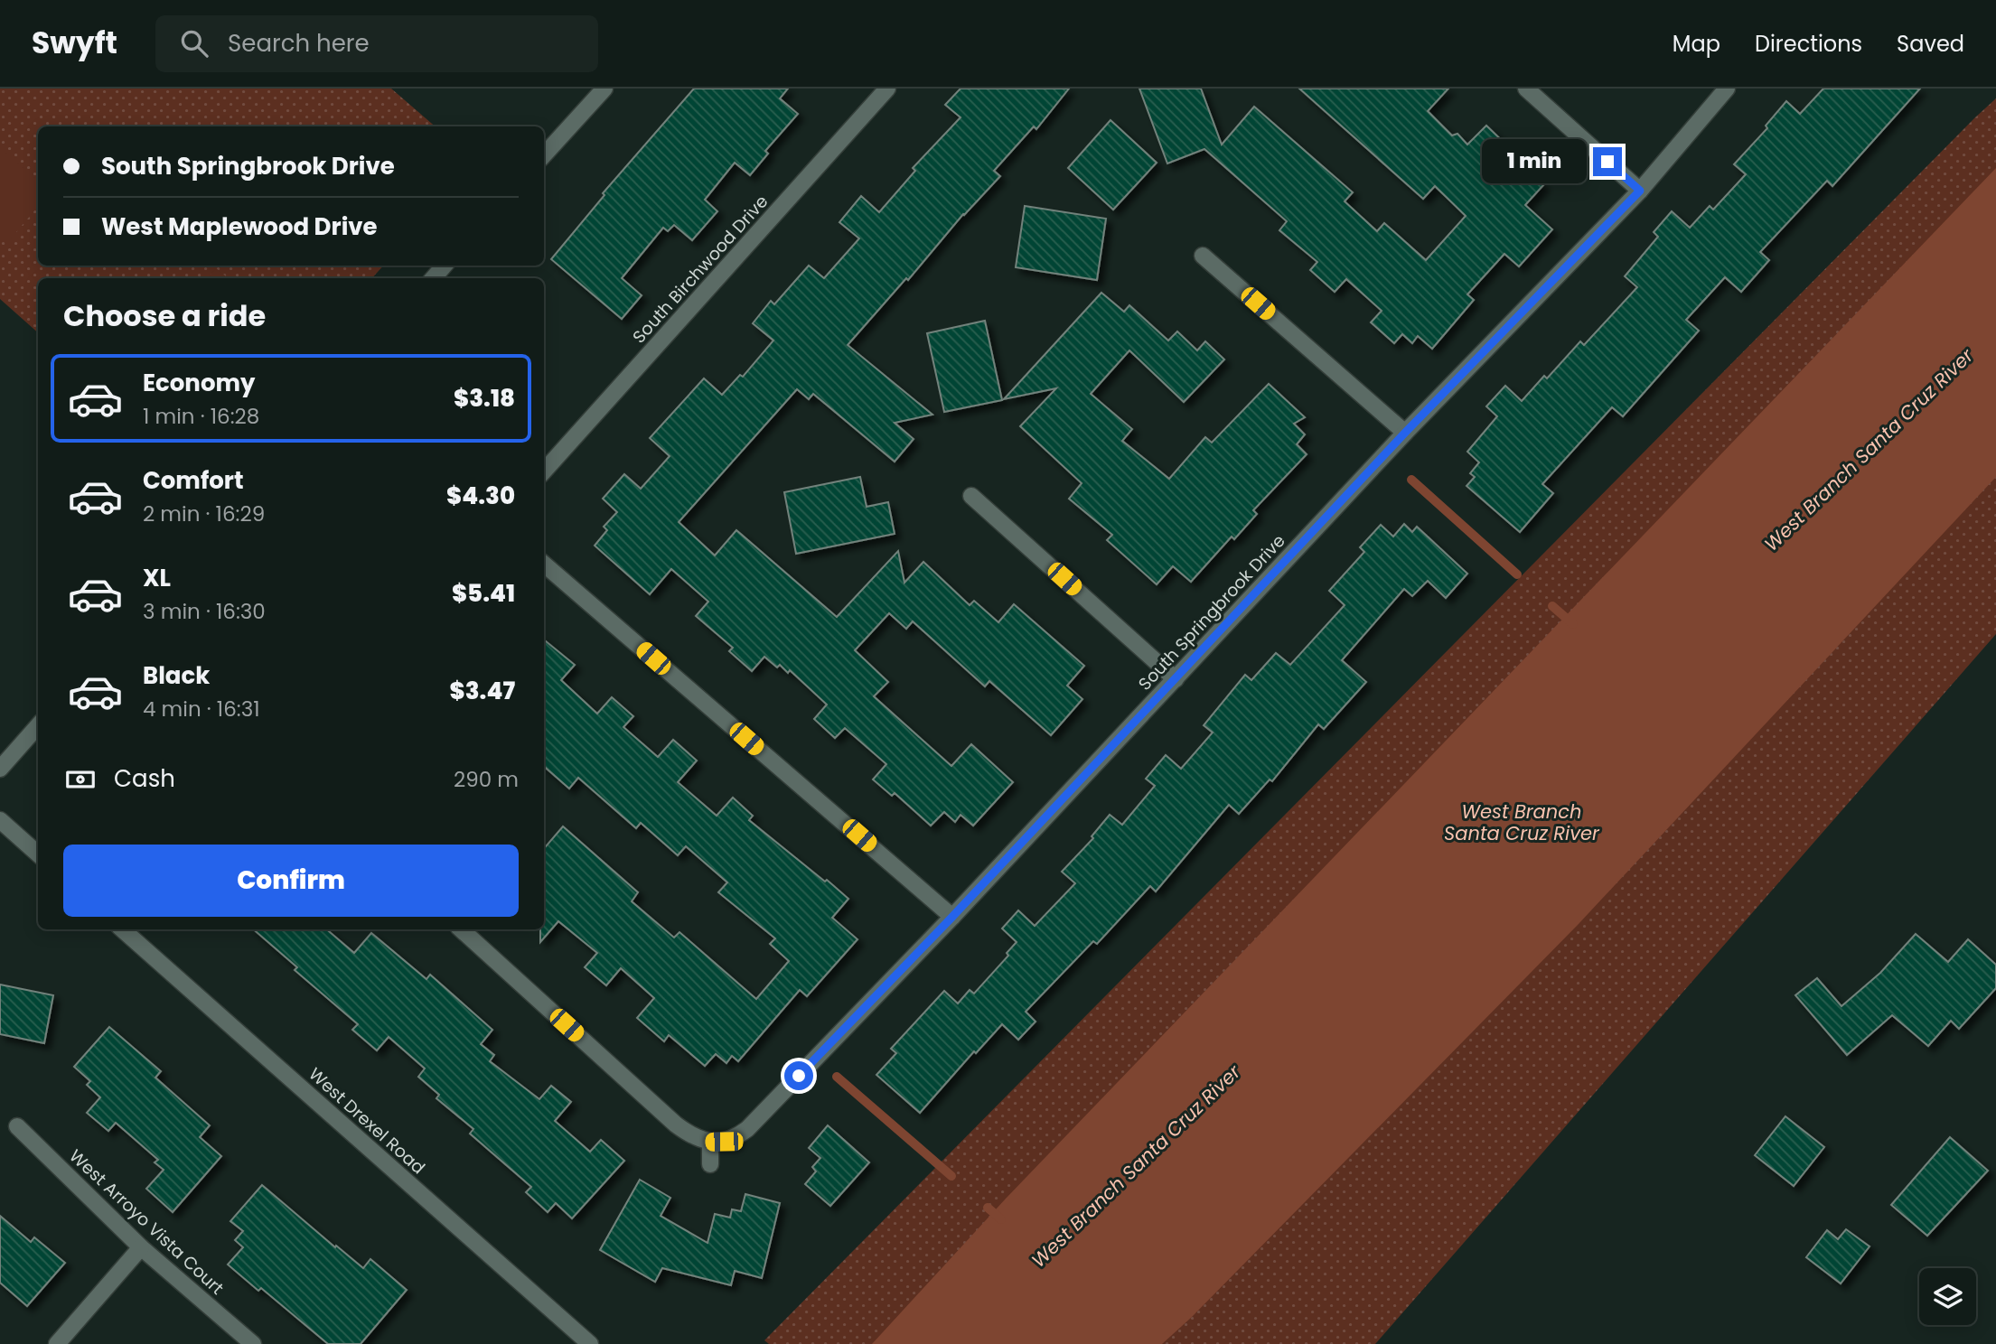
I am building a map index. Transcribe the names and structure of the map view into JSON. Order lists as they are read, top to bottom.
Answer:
{
  "streets": {
    "street": [
      "South Birchwood Drive",
      "South Springbrook Drive",
      "West Drexel Road",
      "West Arroyo Vista Court"
    ]
  },
  "water": ["West Branch Santa Cruz River"],
  "page": {
    "header": "Swyft",
    "search": "Search here",
    "nav": ["Map", "Directions", "Saved"],
    "banner": ["South Springbrook Drive", "West Maplewood Drive"],
    "bubble": "1 min",
    "heading": "Choose a ride",
    "list": [
      {
        "name": "Economy",
        "note": "1 min · 16:28",
        "value": "$3.18"
      },
      {
        "name": "Comfort",
        "note": "2 min · 16:29",
        "value": "$4.30"
      },
      {
        "name": "XL",
        "note": "3 min · 16:30",
        "value": "$5.41"
      },
      {
        "name": "Black",
        "note": "4 min · 16:31",
        "value": "$3.47"
      }
    ],
    "pay": ["Cash", "290 m"],
    "buttons": "Confirm"
  }
}
